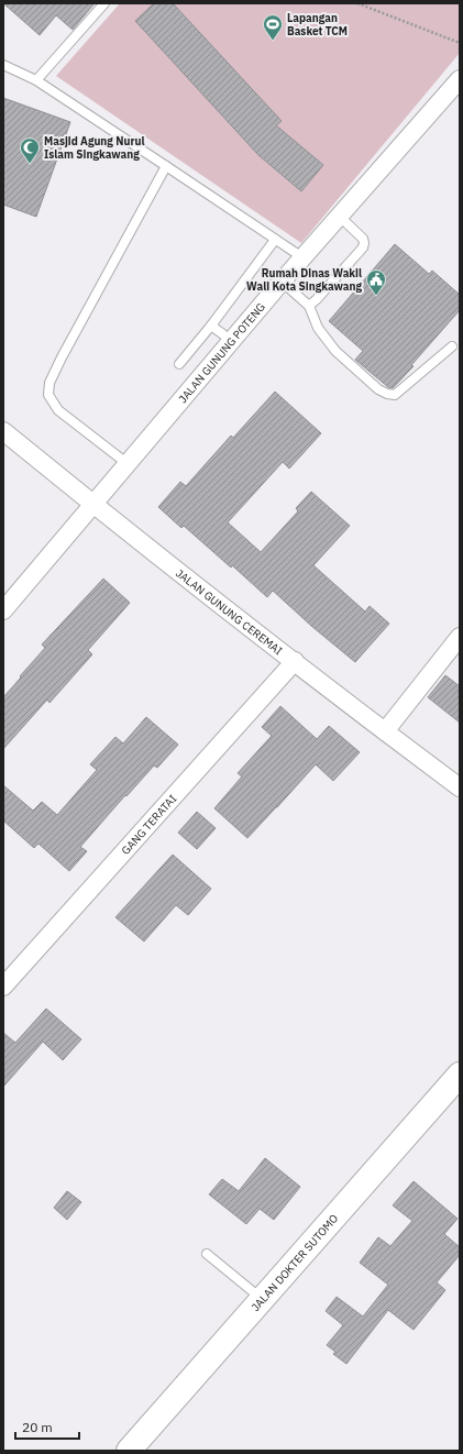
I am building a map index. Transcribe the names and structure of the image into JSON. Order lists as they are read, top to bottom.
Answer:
{
  "streets": {
    "street": [
      "JALAN GUNUNG POTENG",
      "JALAN GUNUNG CEREMAI",
      "GANG TERATAI",
      "JALAN DOKTER SUTOMO"
    ]
  },
  "crossings": [
    ["JALAN GUNUNG POTENG", "JALAN GUNUNG CEREMAI"],
    ["JALAN GUNUNG CEREMAI", "GANG TERATAI"]
  ],
  "places": {
    "sports": ["Lapangan Basket TCM"],
    "mosque": ["Masjid Agung Nurul Islam Singkawang"],
    "public building": ["Rumah Dinas Wakil Wali Kota Singkawang"]
  },
  "scale_bar": "20 m"
}
